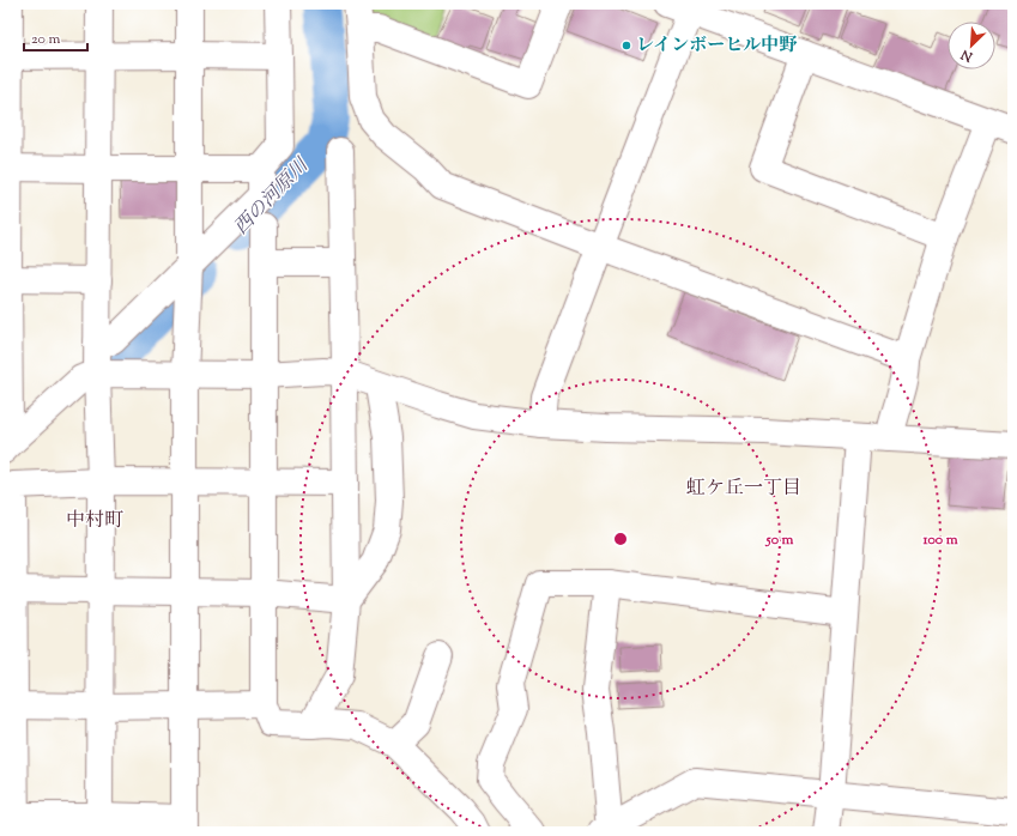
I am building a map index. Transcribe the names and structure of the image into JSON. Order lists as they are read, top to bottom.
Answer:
{
  "districts": ["虹ケ丘一丁目", "中村町"],
  "water": ["西の河原川"],
  "places": ["レインボーヒル中野"],
  "scale_bar": "20 m",
  "north": "bottom left",
  "rings": ["50 m", "100 m"]
}
